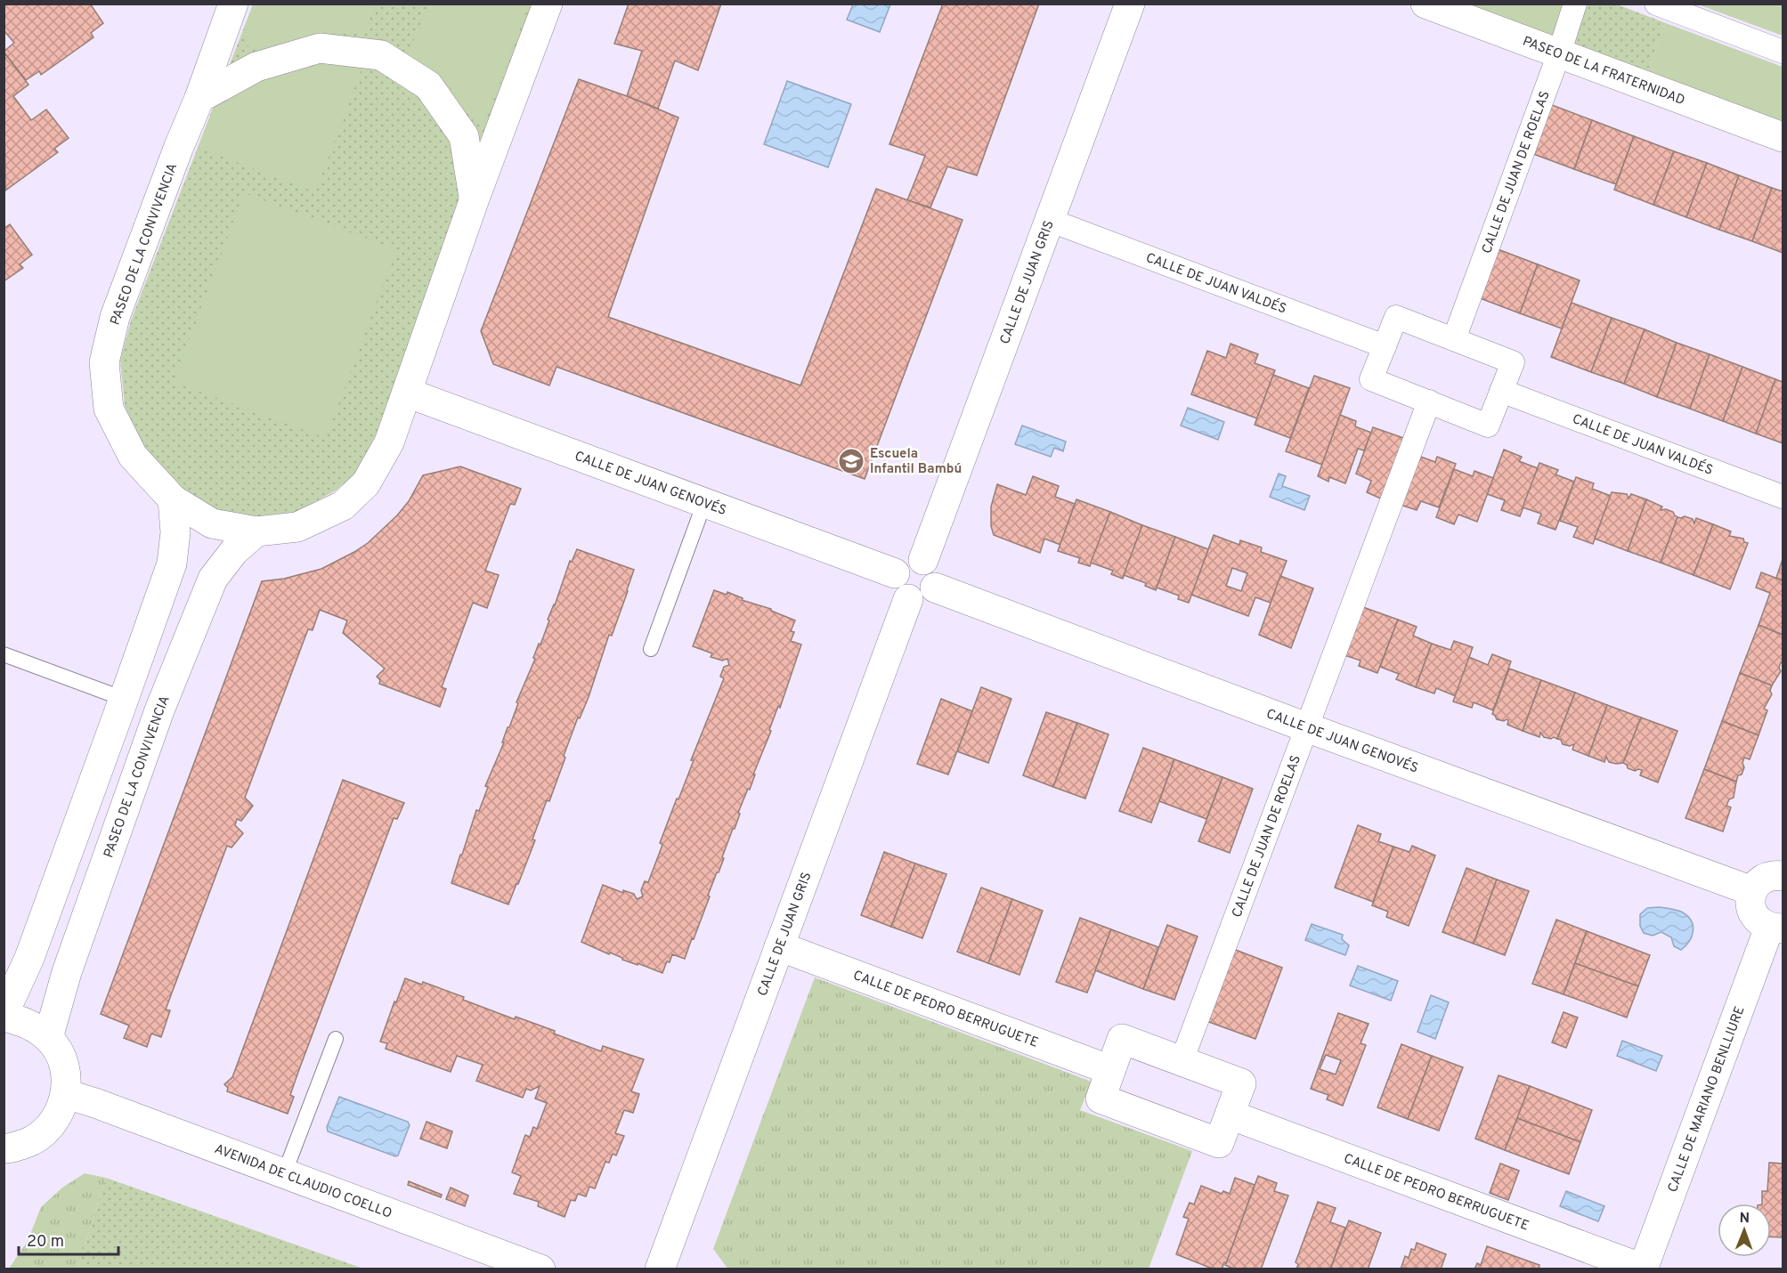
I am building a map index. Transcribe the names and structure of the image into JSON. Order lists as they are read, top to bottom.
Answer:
{
  "streets": {
    "street": [
      "PASEO DE LA FRATERNIDAD",
      "CALLE DE JUAN DE ROELAS",
      "PASEO DE LA CONVIVENCIA",
      "CALLE DE JUAN GRIS",
      "CALLE DE JUAN VALDÉS",
      "CALLE DE JUAN GENOVÉS",
      "CALLE DE PEDRO BERRUGUETE",
      "CALLE DE MARIANO BENLLIURE",
      "AVENIDA DE CLAUDIO COELLO"
    ]
  },
  "crossings": [
    ["PASEO DE LA FRATERNIDAD", "CALLE DE JUAN DE ROELAS"],
    ["CALLE DE JUAN DE ROELAS", "CALLE DE JUAN GENOVÉS"],
    ["PASEO DE LA CONVIVENCIA", "CALLE DE JUAN GENOVÉS"],
    ["CALLE DE JUAN GRIS", "CALLE DE JUAN VALDÉS"],
    ["CALLE DE JUAN GRIS", "CALLE DE JUAN GENOVÉS"],
    ["CALLE DE JUAN GRIS", "CALLE DE PEDRO BERRUGUETE"],
    ["CALLE DE PEDRO BERRUGUETE", "CALLE DE MARIANO BENLLIURE"]
  ],
  "places": {
    "school or university": ["Escuela Infantil Bambú"]
  },
  "scale_bar": "20 m",
  "north": "top"
}
